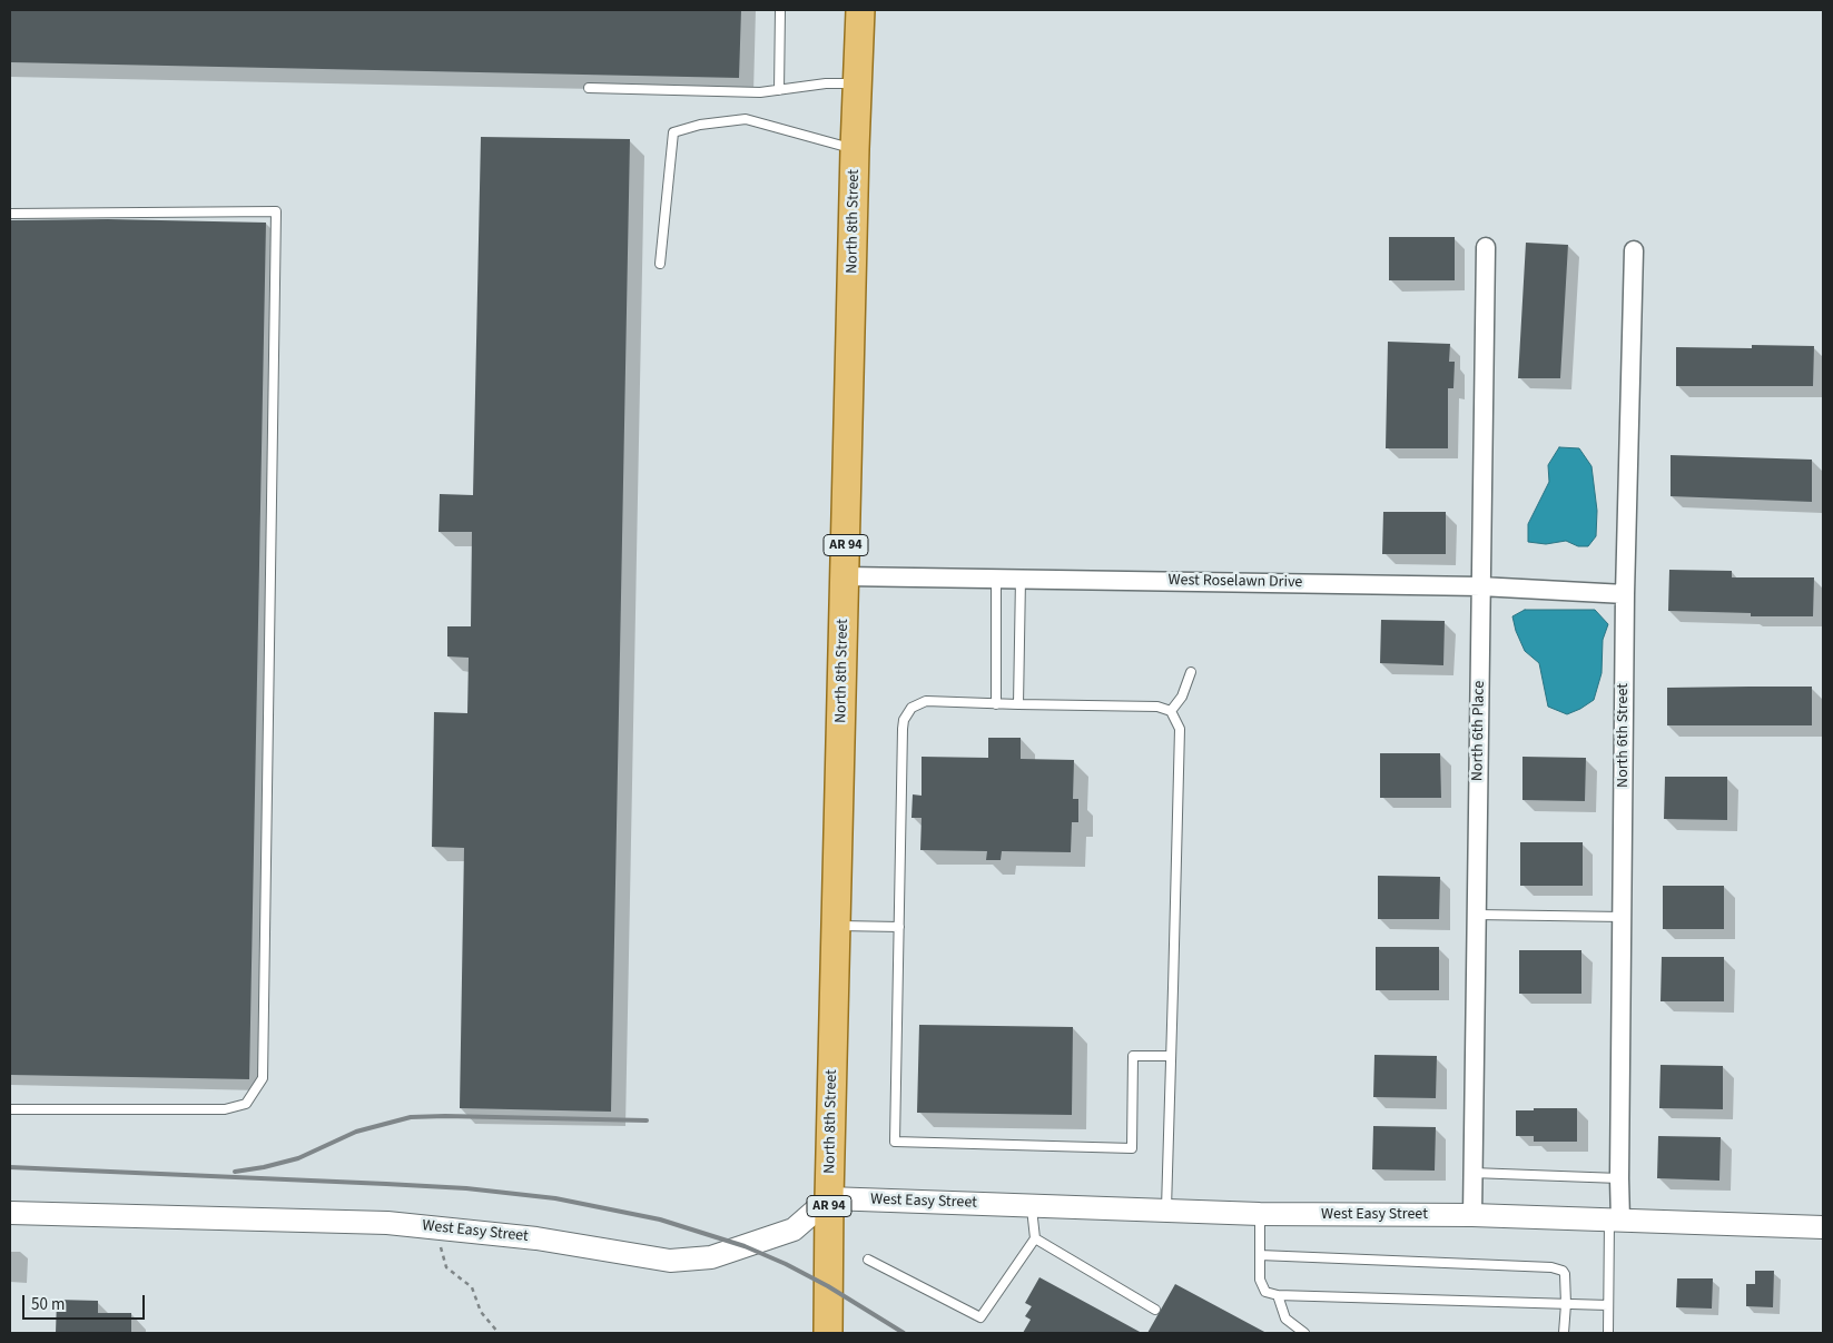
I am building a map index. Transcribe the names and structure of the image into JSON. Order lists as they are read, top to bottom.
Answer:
{
  "streets": {
    "main road": ["North 8th Street", "AR 94"],
    "street": [
      "West Roselawn Drive",
      "North 6th Place",
      "North 6th Street",
      "West Easy Street"
    ]
  },
  "crossings": [
    ["North 8th Street", "West Roselawn Drive"],
    ["North 8th Street", "West Easy Street"],
    ["West Roselawn Drive", "North 6th Place"],
    ["West Roselawn Drive", "North 6th Street"],
    ["North 6th Place", "West Easy Street"],
    ["North 6th Street", "West Easy Street"]
  ],
  "scale_bar": "50 m"
}
